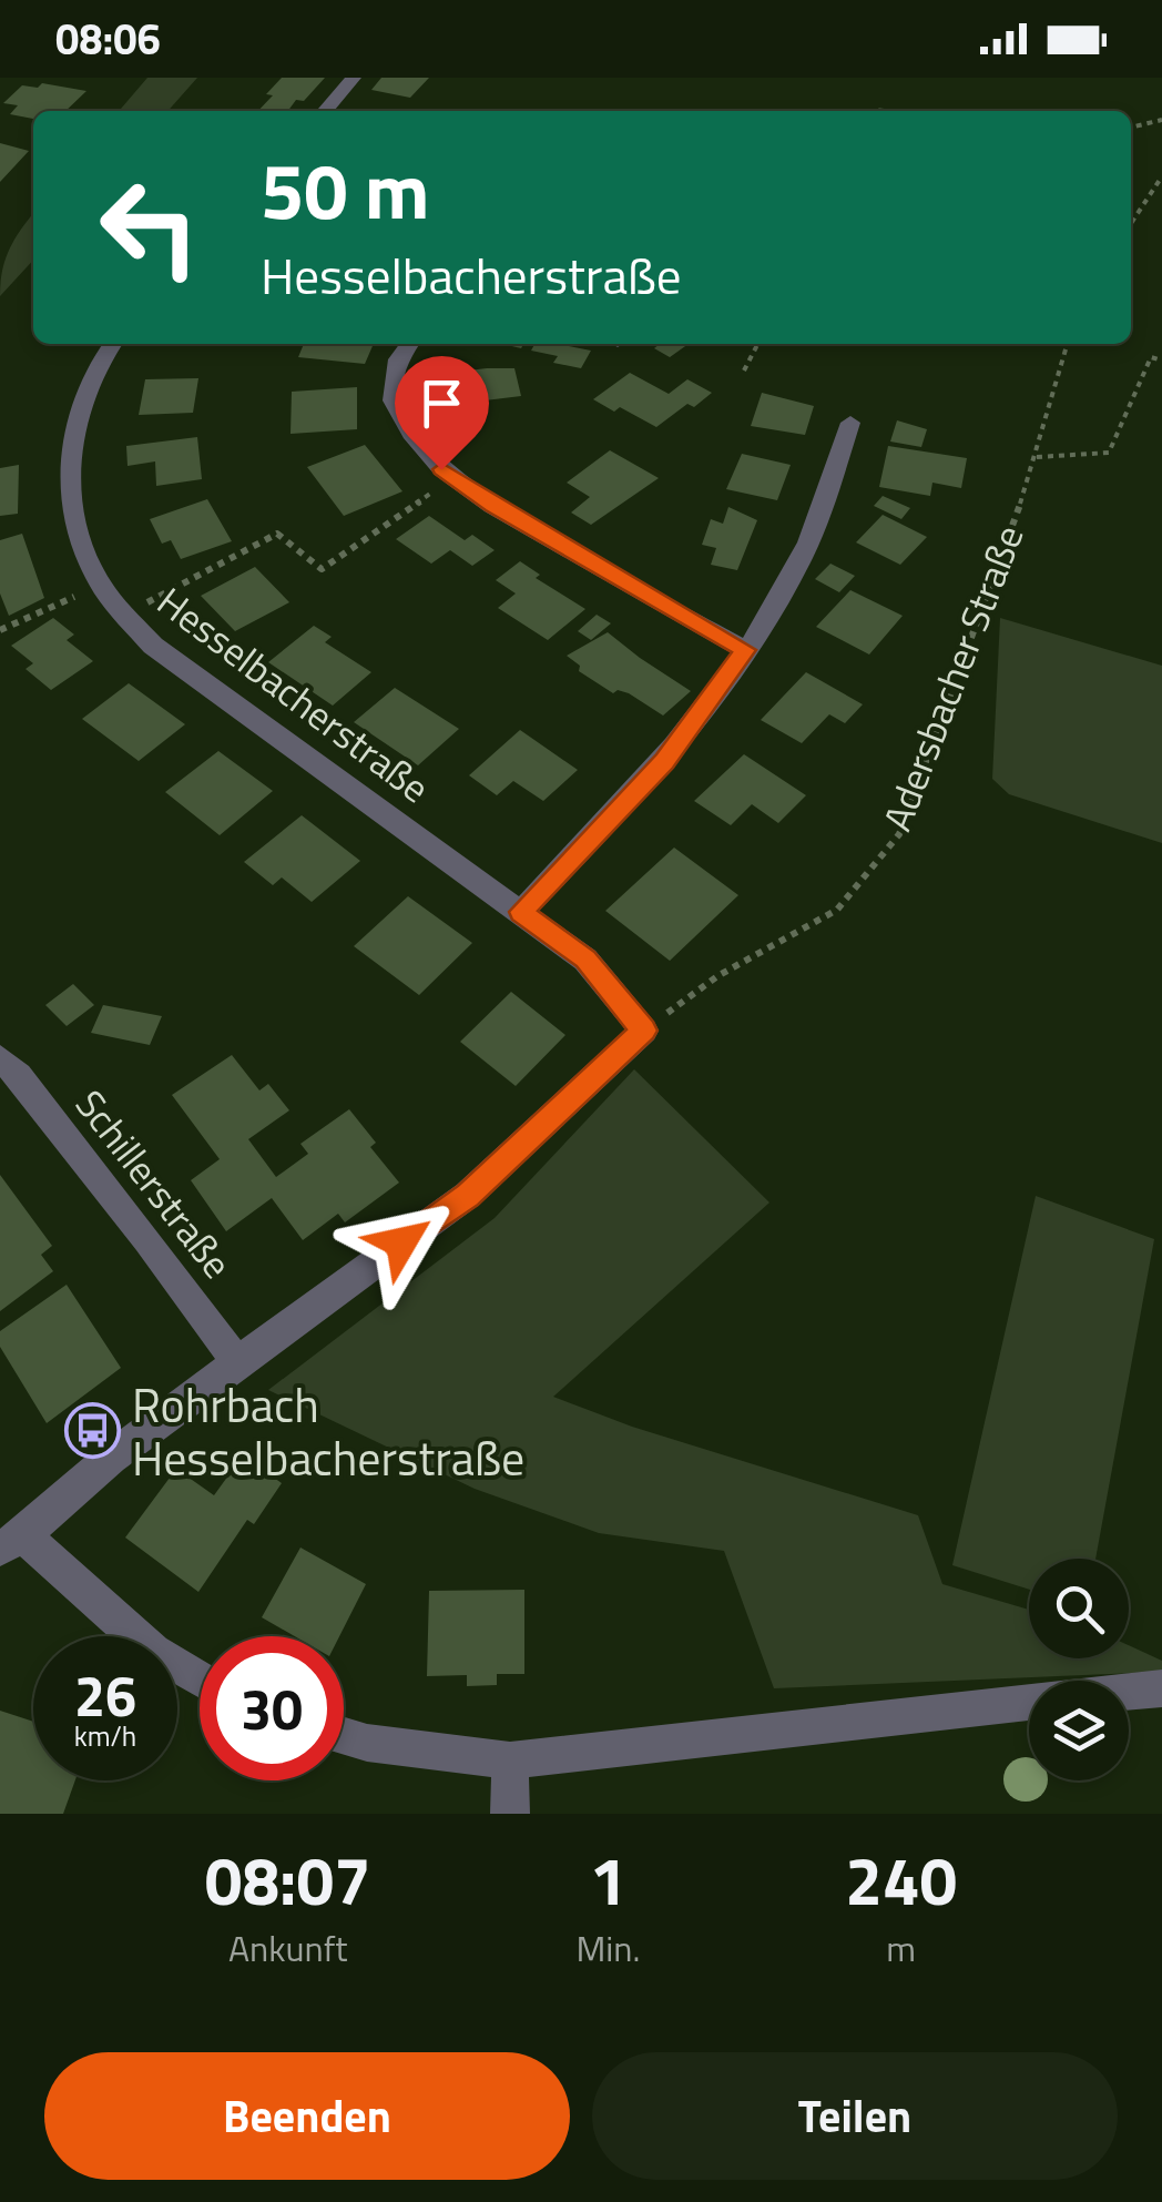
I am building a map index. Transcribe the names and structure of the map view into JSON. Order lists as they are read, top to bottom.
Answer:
{
  "streets": {
    "street": ["Hesselbacherstraße", "Schillerstraße"],
    "path": ["Adersbacher Straße"]
  },
  "crossings": [
    ["Adersbacher Straße", "Hesselbacherstraße"]
  ],
  "places": {
    "bus stop": ["Rohrbach Hesselbacherstraße"]
  },
  "page": {
    "status": "08:06",
    "turn": ["50 m", "Hesselbacherstraße"],
    "speed": "26 km/h",
    "limit": "30",
    "eta": [
      "08:07",
      "Ankunft",
      "1",
      "Min.",
      "240",
      "m"
    ],
    "buttons": ["Beenden", "Teilen"]
  }
}
